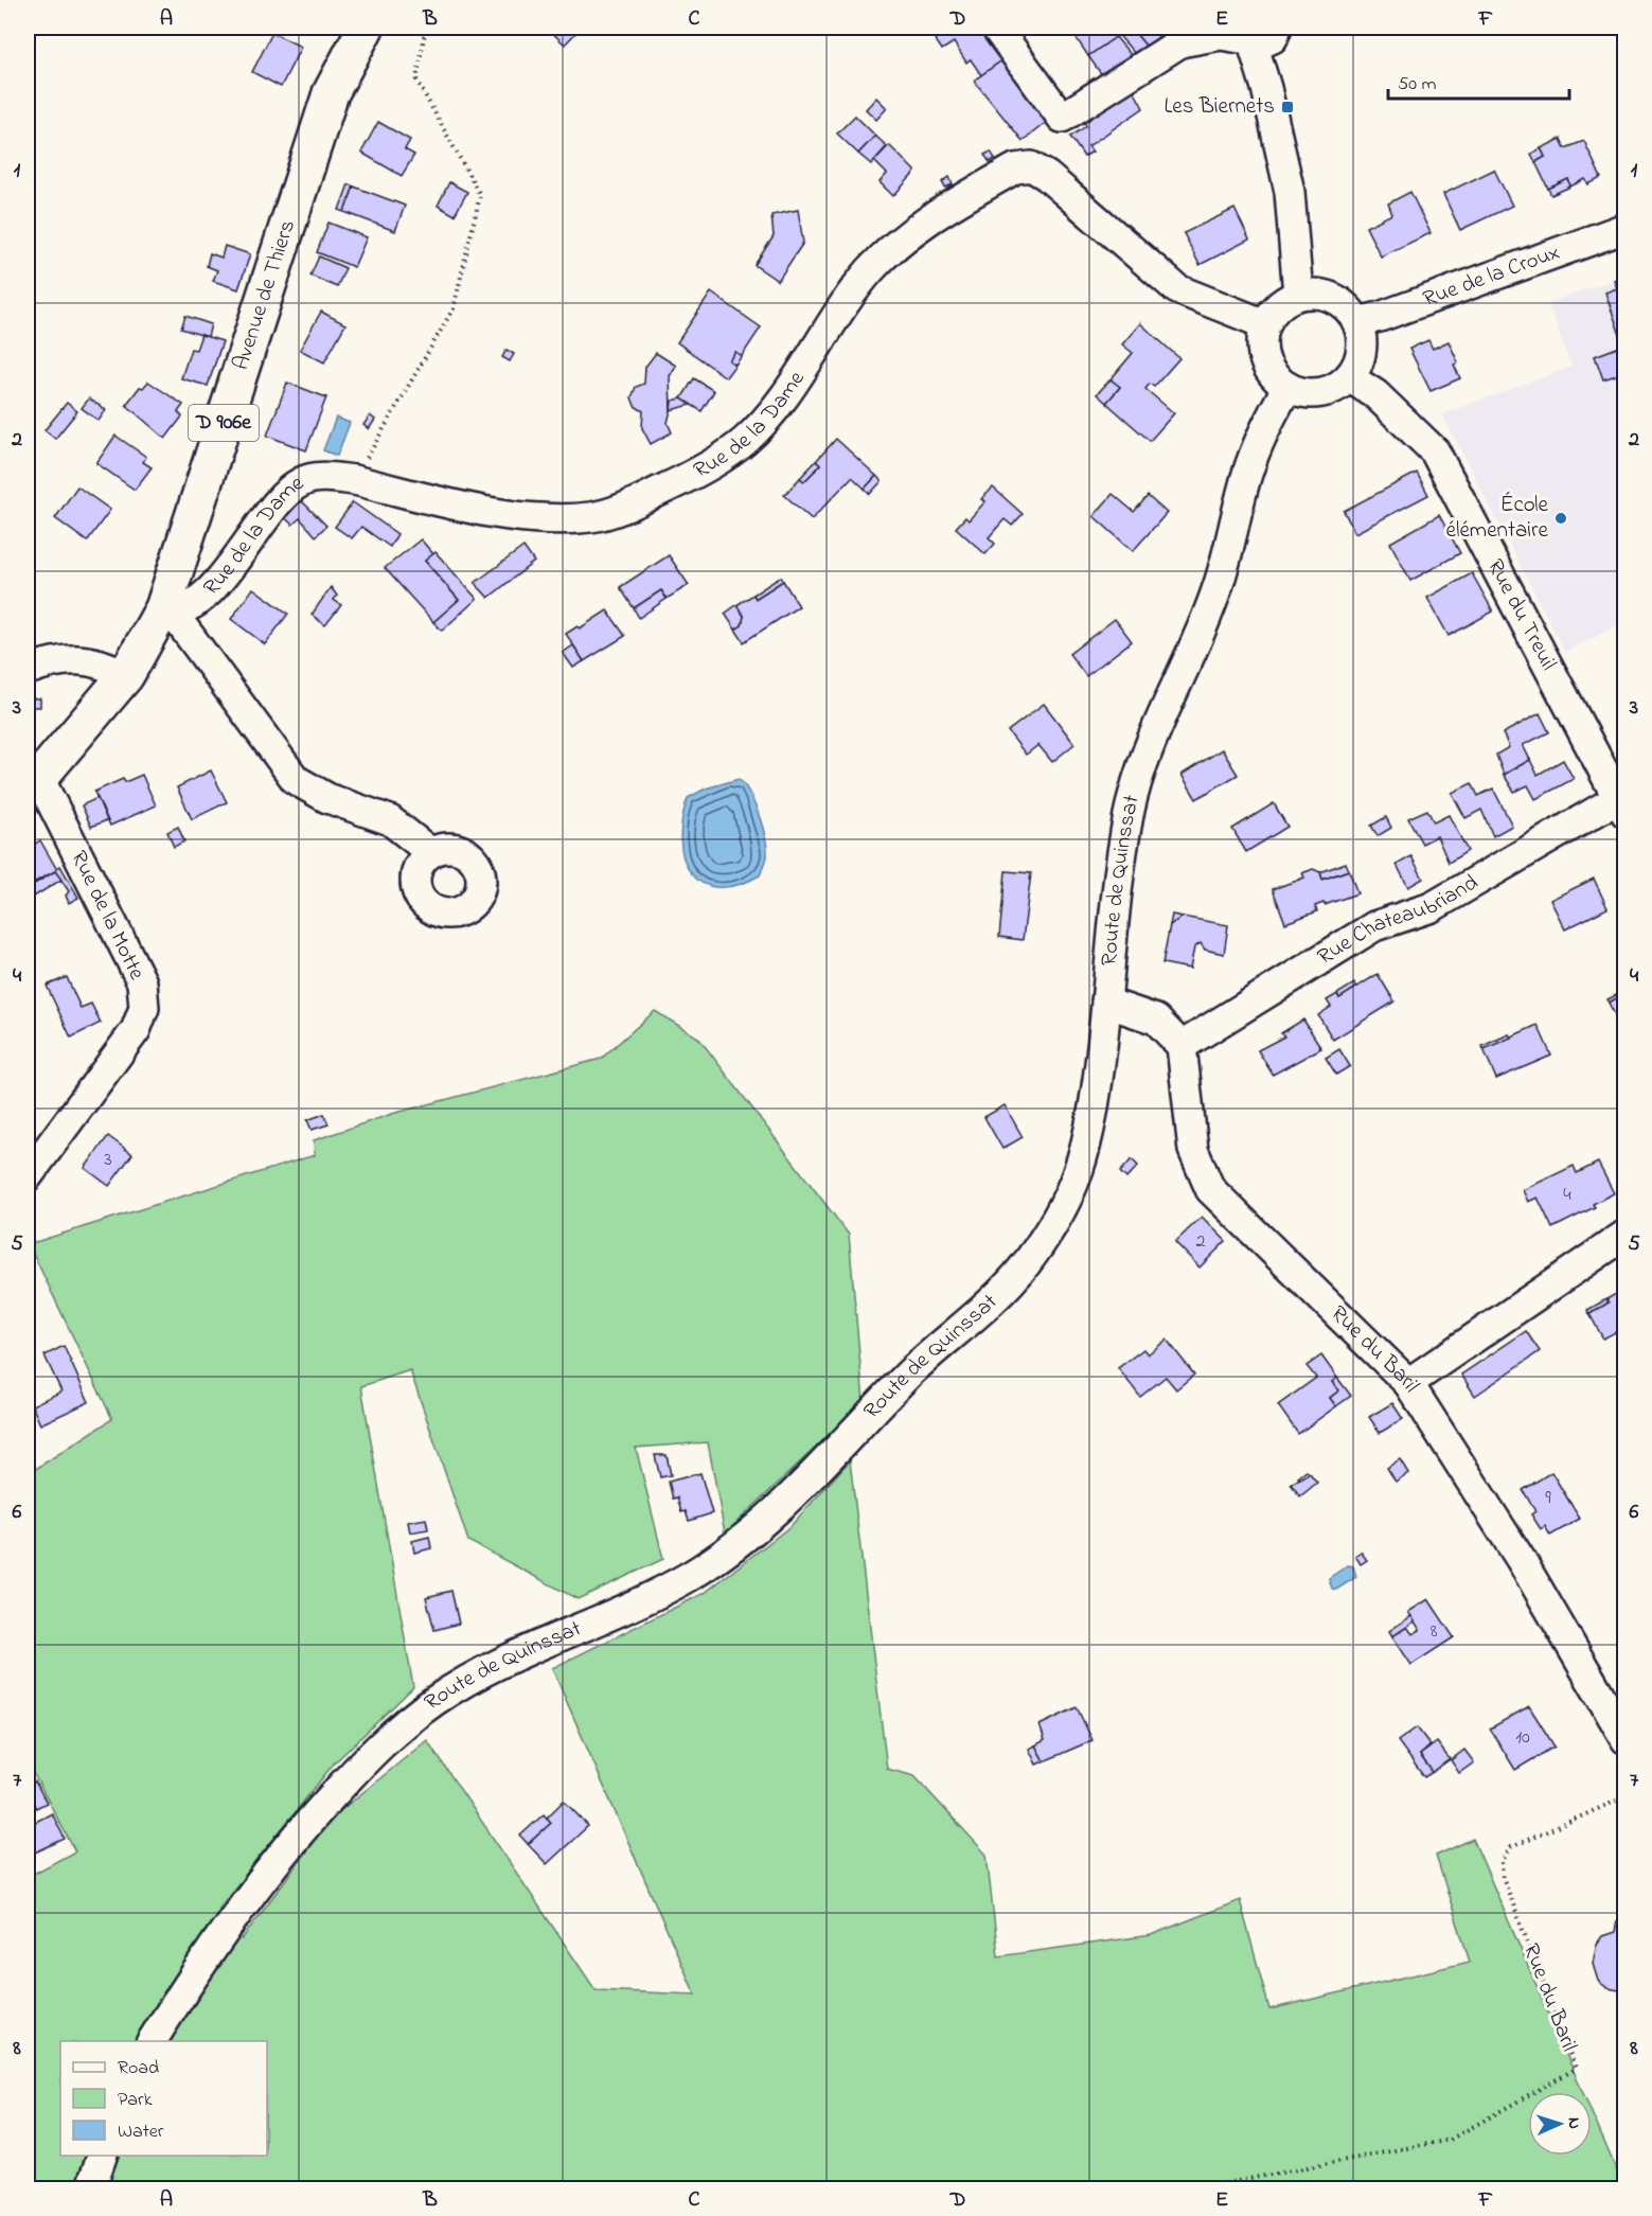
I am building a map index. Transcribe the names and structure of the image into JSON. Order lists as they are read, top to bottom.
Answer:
{
  "streets": {
    "main road": ["Avenue de Thiers", "D 906e"],
    "street": [
      "Rue de la Croux",
      "Rue de la Dame",
      "Rue du Treuil",
      "Route de Quinssat",
      "Rue de la Motte",
      "Rue Chateaubriand",
      "Rue du Baril"
    ]
  },
  "crossings": [
    ["Rue de la Croux", "Rue de la Dame"],
    ["Rue de la Croux", "Rue du Treuil"],
    ["Rue de la Croux", "Route de Quinssat"],
    ["Avenue de Thiers", "Rue de la Dame"],
    ["Avenue de Thiers", "Rue de la Motte"],
    ["Rue de la Dame", "Rue du Treuil"],
    ["Rue de la Dame", "Route de Quinssat"],
    ["Rue du Treuil", "Route de Quinssat"],
    ["Rue du Treuil", "Rue Chateaubriand"],
    ["Rue Chateaubriand", "Rue du Baril"]
  ],
  "places": {
    "transit": ["Les Biernets"],
    "other": ["École élémentaire"]
  },
  "house_numbers": [
    "3",
    "4",
    "2",
    "9",
    "8",
    "10"
  ],
  "legend": ["Road", "Park", "Water"],
  "scale_bar": "50 m",
  "north": "right",
  "grid": {
    "columns": [
      "A",
      "B",
      "C",
      "D",
      "E",
      "F"
    ],
    "rows": [
      "1",
      "2",
      "3",
      "4",
      "5",
      "6",
      "7",
      "8"
    ]
  }
}
